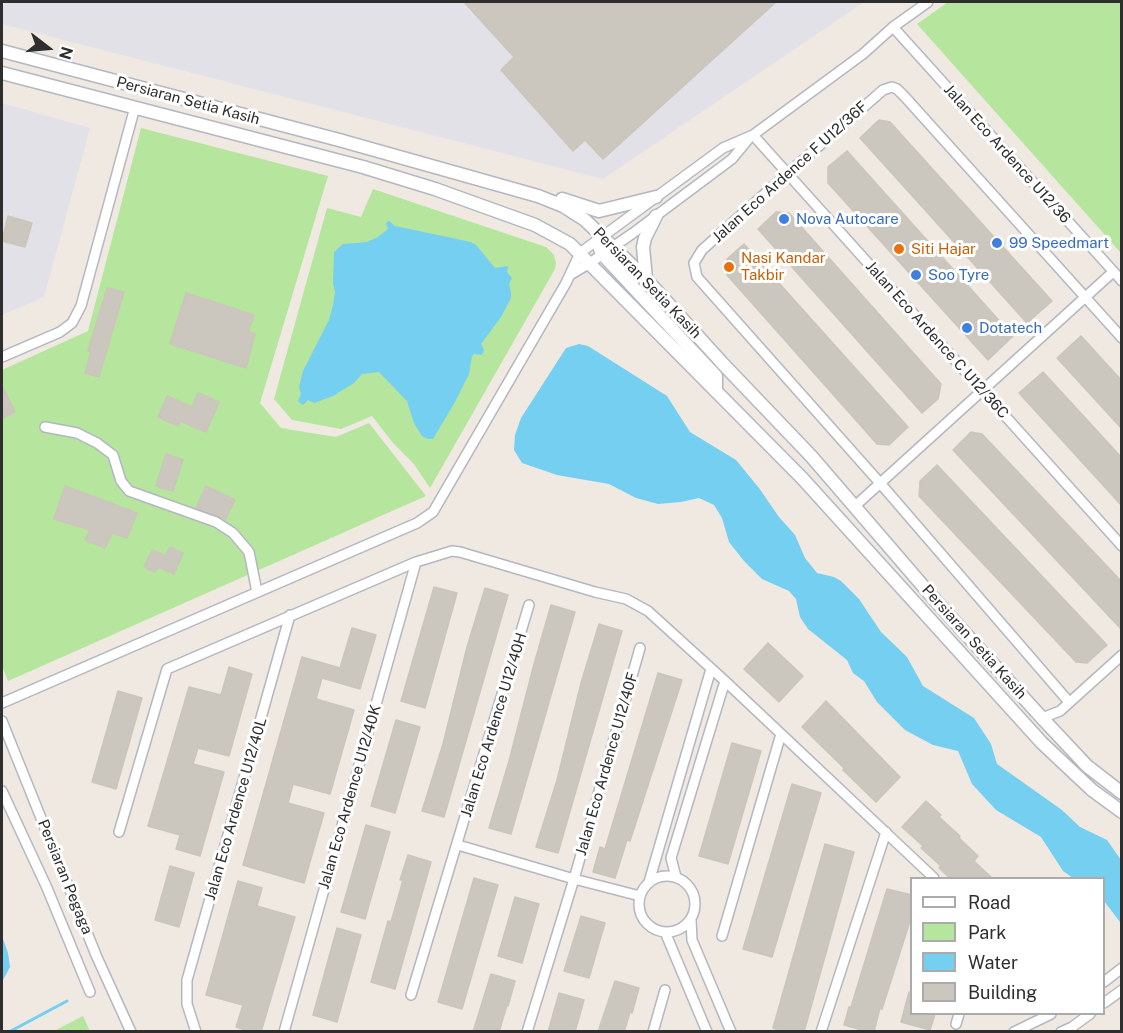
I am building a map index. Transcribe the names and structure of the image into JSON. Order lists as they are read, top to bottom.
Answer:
{
  "streets": {
    "street": [
      "Persiaran Setia Kasih",
      "Jalan Eco Ardence U12/36",
      "Jalan Eco Ardence F U12/36F",
      "Jalan Eco Ardence C U12/36C",
      "Jalan Eco Ardence U12/40H",
      "Jalan Eco Ardence U12/40F",
      "Jalan Eco Ardence U12/40K",
      "Jalan Eco Ardence U12/40L",
      "Persiaran Pegaga"
    ]
  },
  "crossings": [
    ["Jalan Eco Ardence F U12/36F", "Jalan Eco Ardence C U12/36C"]
  ],
  "places": [
    "Nova Autocare",
    "99 Speedmart",
    "Siti Hajar",
    "Nasi Kandar Takbir",
    "Soo Tyre",
    "Dotatech"
  ],
  "legend": [
    "Road",
    "Park",
    "Water",
    "Building"
  ],
  "north": "right"
}
